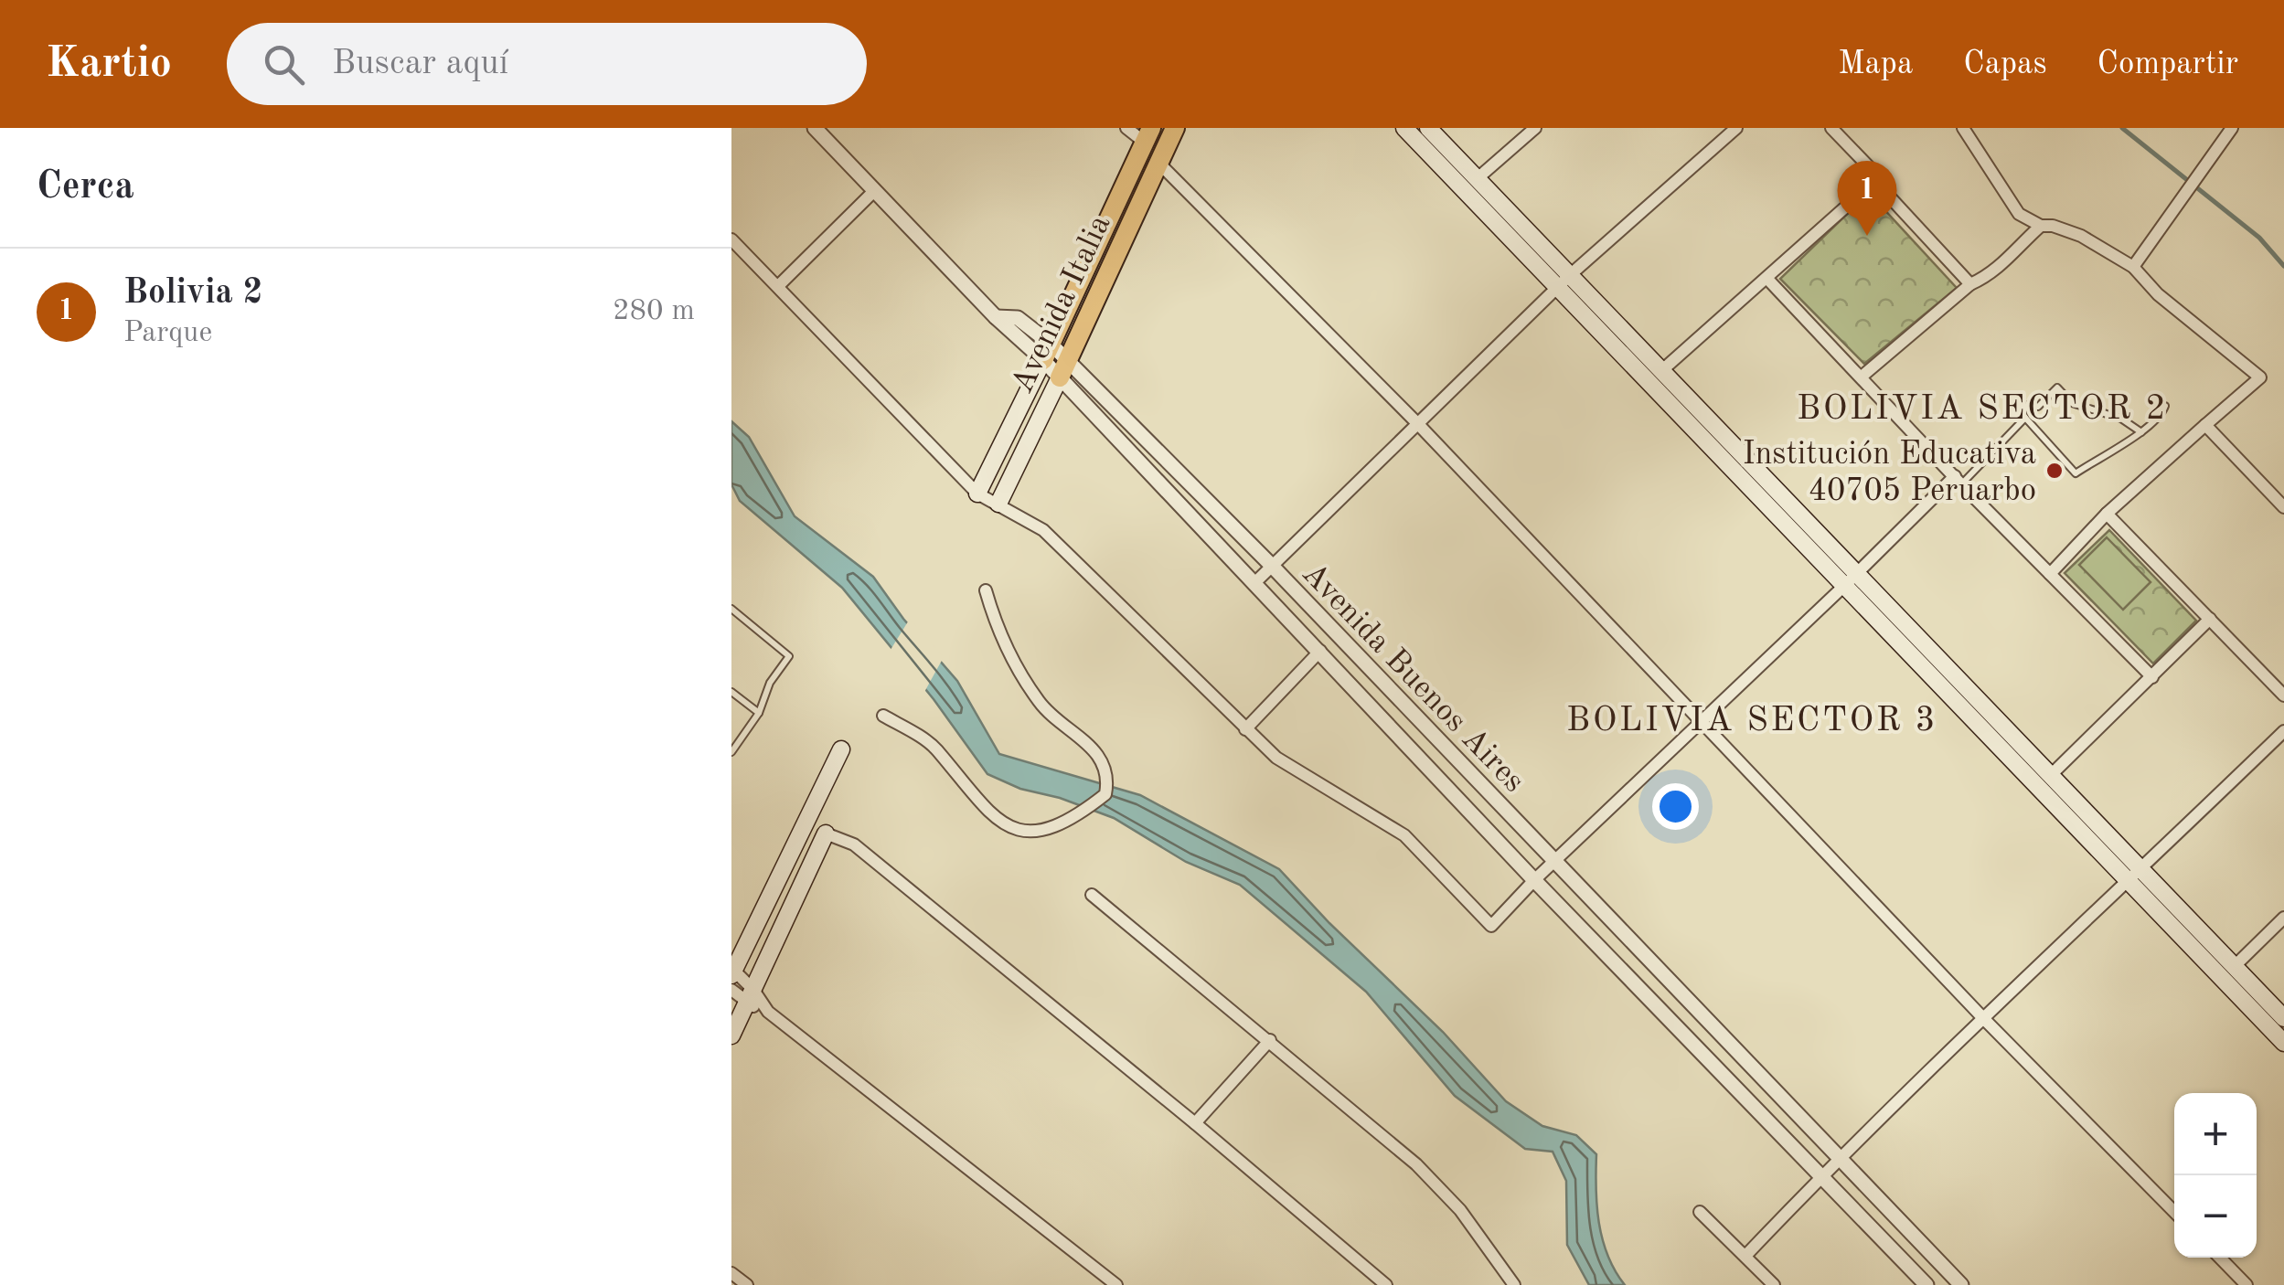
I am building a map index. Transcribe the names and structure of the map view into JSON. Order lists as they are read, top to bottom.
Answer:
{
  "streets": {
    "main road": ["Avenida Italia"],
    "street": ["Avenida Buenos Aires"]
  },
  "crossings": [
    ["Avenida Italia", "Avenida Buenos Aires"]
  ],
  "districts": ["BOLIVIA SECTOR 2", "BOLIVIA SECTOR 3"],
  "places": ["Institución Educativa 40705 Peruarbo"],
  "page": {
    "header": "Kartio",
    "search": "Buscar aquí",
    "nav": ["Mapa", "Capas", "Compartir"],
    "heading": "Cerca",
    "pins": "1",
    "list": [
      {
        "mark": "1",
        "name": "Bolivia 2",
        "note": "Parque",
        "value": "280 m"
      }
    ],
    "map_buttons": ["+", "−"]
  }
}
